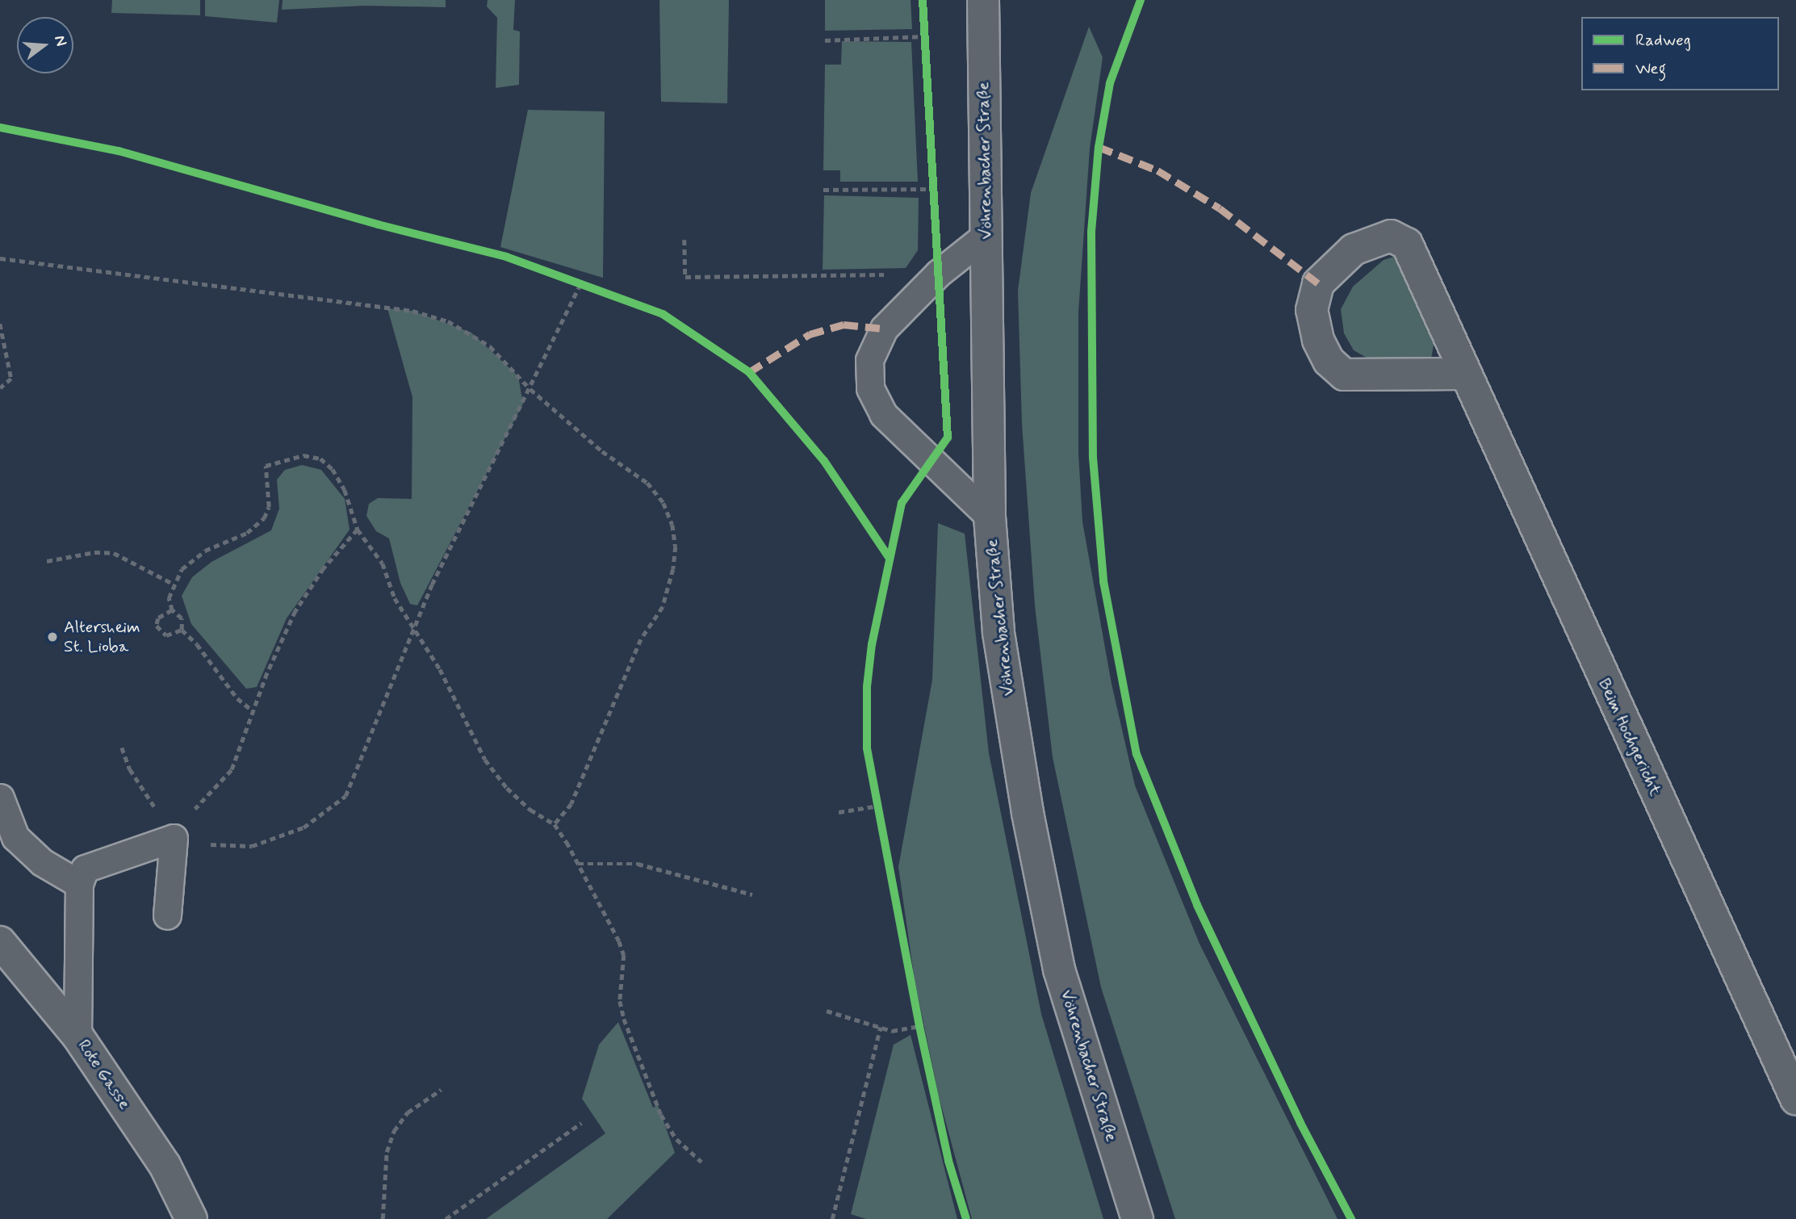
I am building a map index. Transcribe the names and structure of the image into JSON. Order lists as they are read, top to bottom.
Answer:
{
  "streets": {
    "street": ["Vöhrenbacher Straße", "Beim Hochgericht", "Rote Gasse"]
  },
  "places": ["Altersheim St. Lioba"],
  "legend": ["Radweg", "Weg"],
  "north": "right"
}
